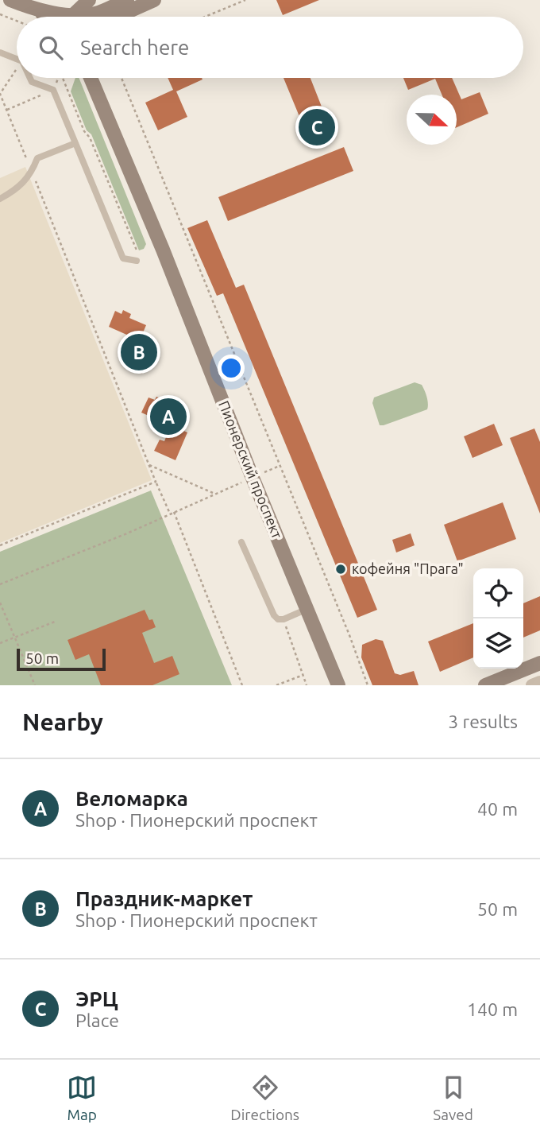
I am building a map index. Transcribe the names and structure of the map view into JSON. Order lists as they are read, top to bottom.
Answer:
{
  "streets": {
    "main road": ["Пионерский проспект"]
  },
  "places": ["кофейня \"Прага\""],
  "scale_bar": "50 m",
  "north": "right",
  "page": {
    "search": "Search here",
    "pins": ["C", "B", "A"],
    "scale": "50 m",
    "heading": ["Nearby", "3 results"],
    "list": [
      {
        "mark": "A",
        "name": "Веломарка",
        "note": "Shop · Пионерский проспект",
        "value": "40 m"
      },
      {
        "mark": "B",
        "name": "Праздник-маркет",
        "note": "Shop · Пионерский проспект",
        "value": "50 m"
      },
      {
        "mark": "C",
        "name": "ЭРЦ",
        "note": "Place",
        "value": "140 m"
      }
    ],
    "nav": ["Map", "Directions", "Saved"]
  }
}
